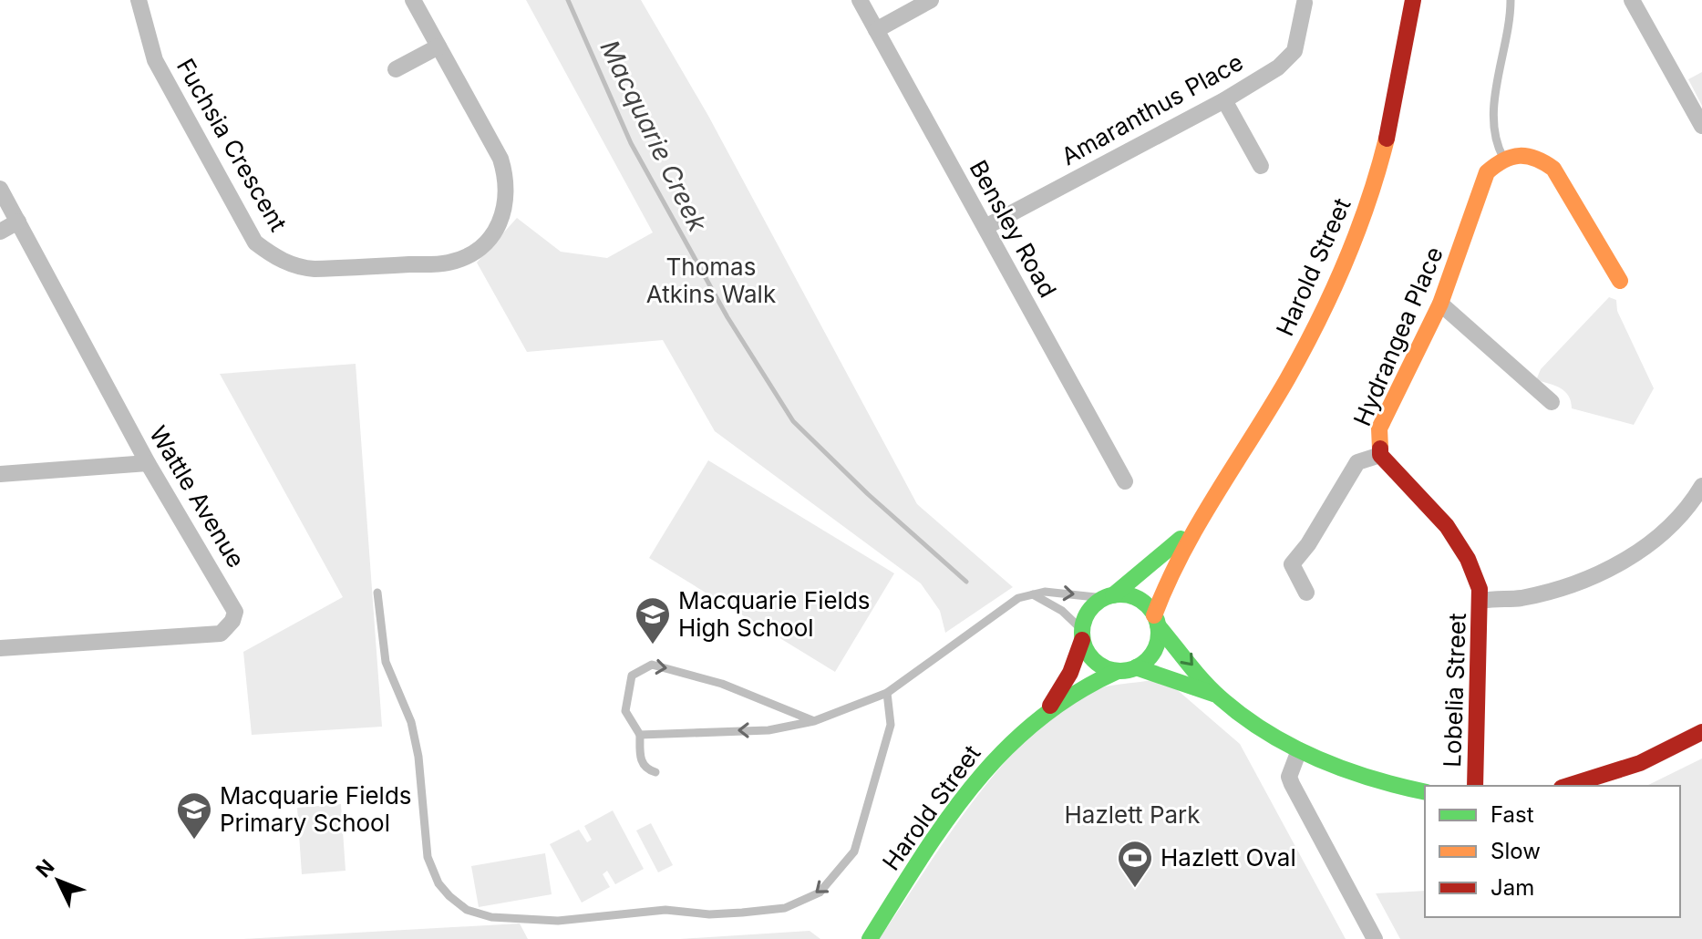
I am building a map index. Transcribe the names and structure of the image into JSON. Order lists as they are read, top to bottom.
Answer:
{
  "streets": {
    "main road": ["Harold Street", "Hydrangea Place", "Lobelia Street"],
    "street": [
      "Amaranthus Place",
      "Fuchsia Crescent",
      "Bensley Road",
      "Wattle Avenue"
    ]
  },
  "crossings": [
    ["Amaranthus Place", "Bensley Road"],
    ["Hydrangea Place", "Lobelia Street"]
  ],
  "water": ["Macquarie Creek"],
  "parks": ["Thomas Atkins Walk", "Hazlett Park"],
  "places": {
    "school or university": ["Macquarie Fields High School", "Macquarie Fields Primary School"],
    "sports": ["Hazlett Oval"]
  },
  "legend": ["Fast", "Slow", "Jam"],
  "north": "top left"
}
